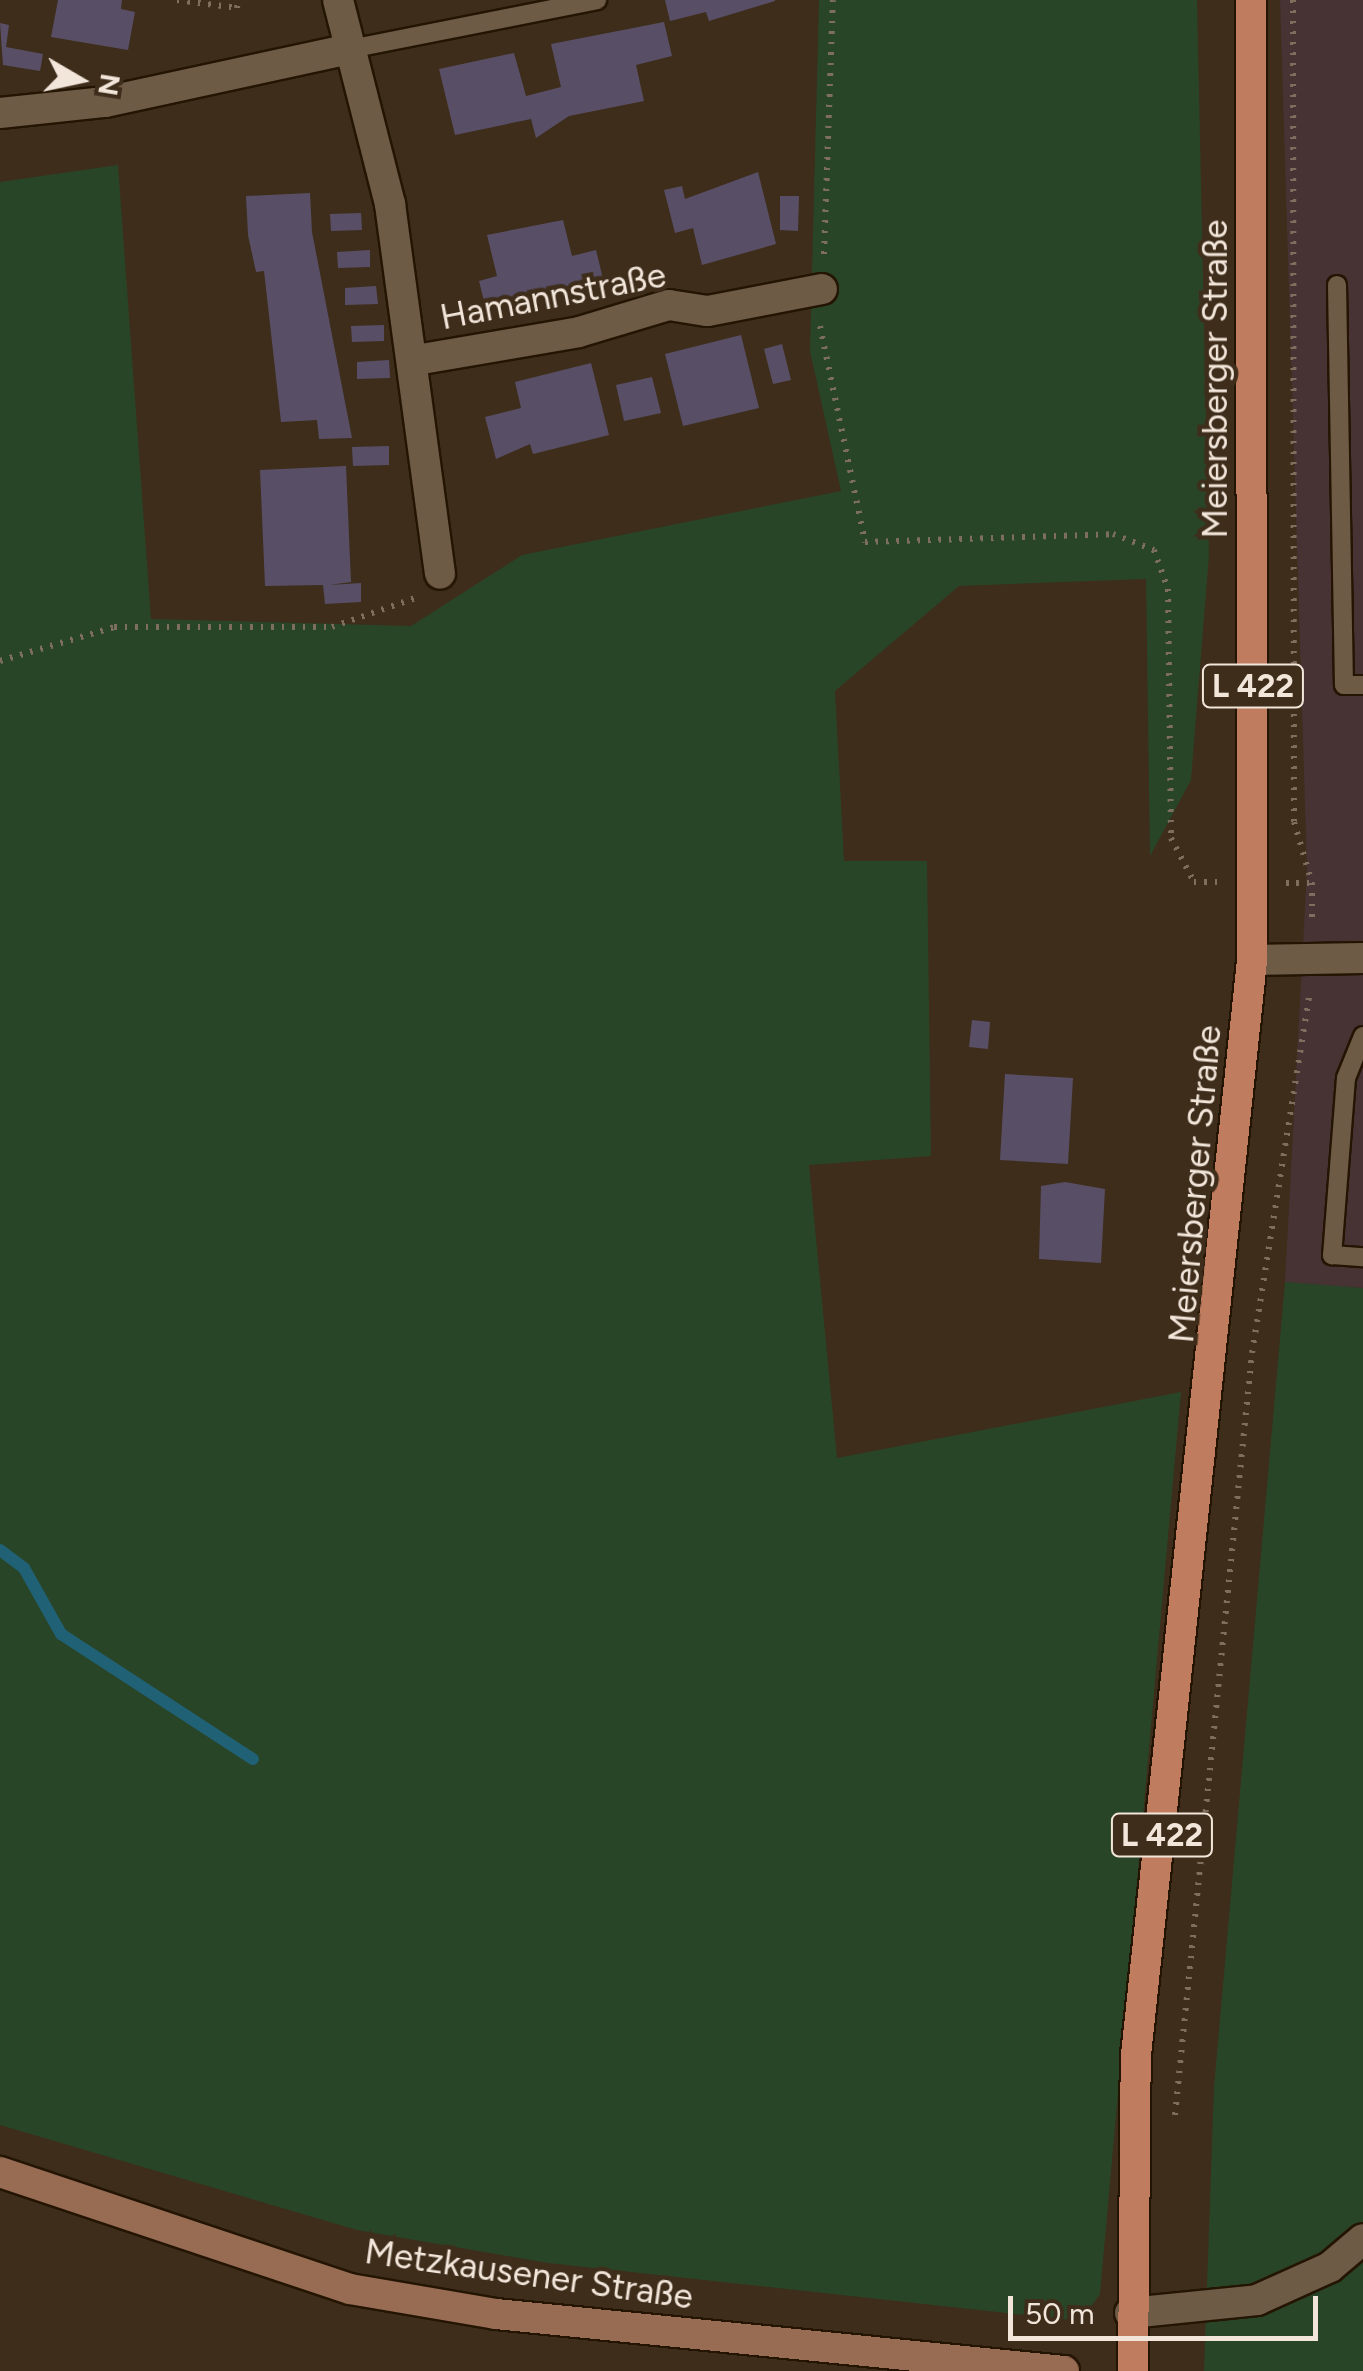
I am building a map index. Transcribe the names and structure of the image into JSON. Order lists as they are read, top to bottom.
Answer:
{
  "streets": {
    "main road": ["Meiersberger Straße", "L 422", "Metzkausener Straße"],
    "street": ["Hamannstraße"]
  },
  "scale_bar": "50 m",
  "north": "right"
}
